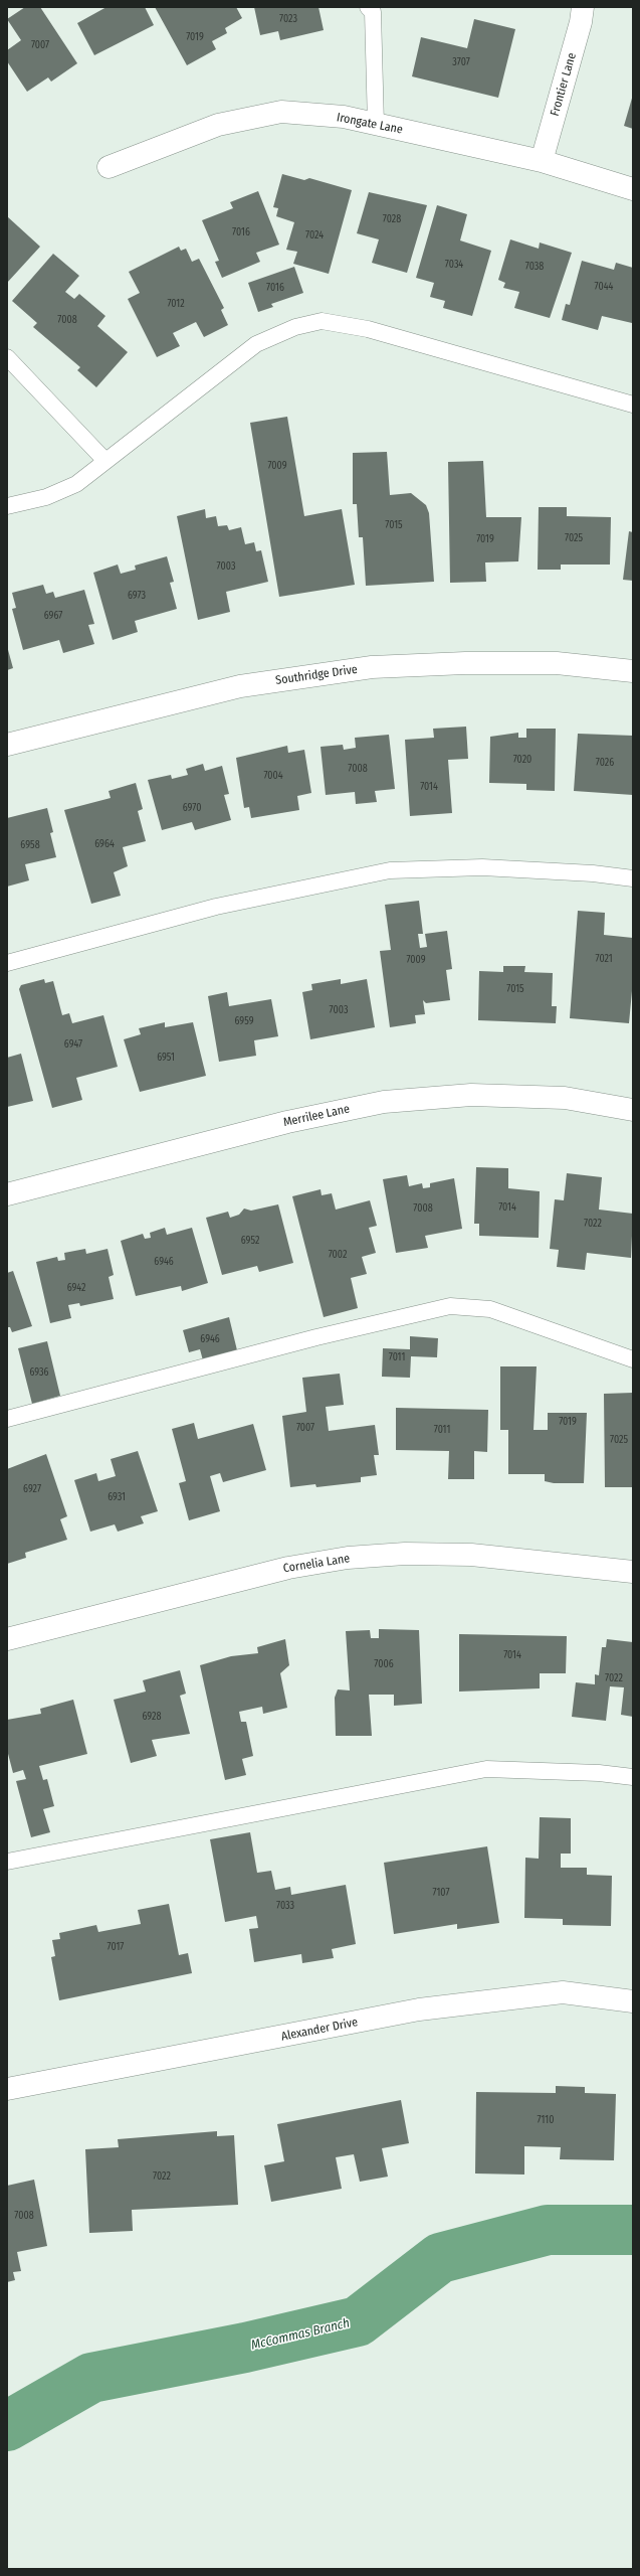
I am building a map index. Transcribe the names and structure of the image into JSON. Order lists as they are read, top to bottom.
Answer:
{
  "streets": {
    "street": [
      "Frontier Lane",
      "Irongate Lane",
      "Southridge Drive",
      "Merrilee Lane",
      "Cornelia Lane",
      "Alexander Drive"
    ]
  },
  "crossings": [
    ["Frontier Lane", "Irongate Lane"]
  ],
  "water": ["McCommas Branch"],
  "house_numbers": [
    "7023",
    "7019",
    "7007",
    "3707",
    "7028",
    "7016",
    "7024",
    "7034",
    "7038",
    "7044",
    "7016",
    "7012",
    "7008",
    "7009",
    "7015",
    "7025",
    "7019",
    "7003",
    "6973",
    "6967",
    "7020",
    "7026",
    "7008",
    "7004",
    "7014",
    "6970",
    "6964",
    "6958",
    "7021",
    "7009",
    "7015",
    "7003",
    "6959",
    "6947",
    "6951",
    "7014",
    "7008",
    "7022",
    "6952",
    "7002",
    "6946",
    "6942",
    "6946",
    "7011",
    "6936",
    "7019",
    "7007",
    "7011",
    "7025",
    "6927",
    "6931",
    "7014",
    "7006",
    "7022",
    "6928",
    "7107",
    "7033",
    "7017",
    "7110",
    "7022",
    "7008"
  ]
}
